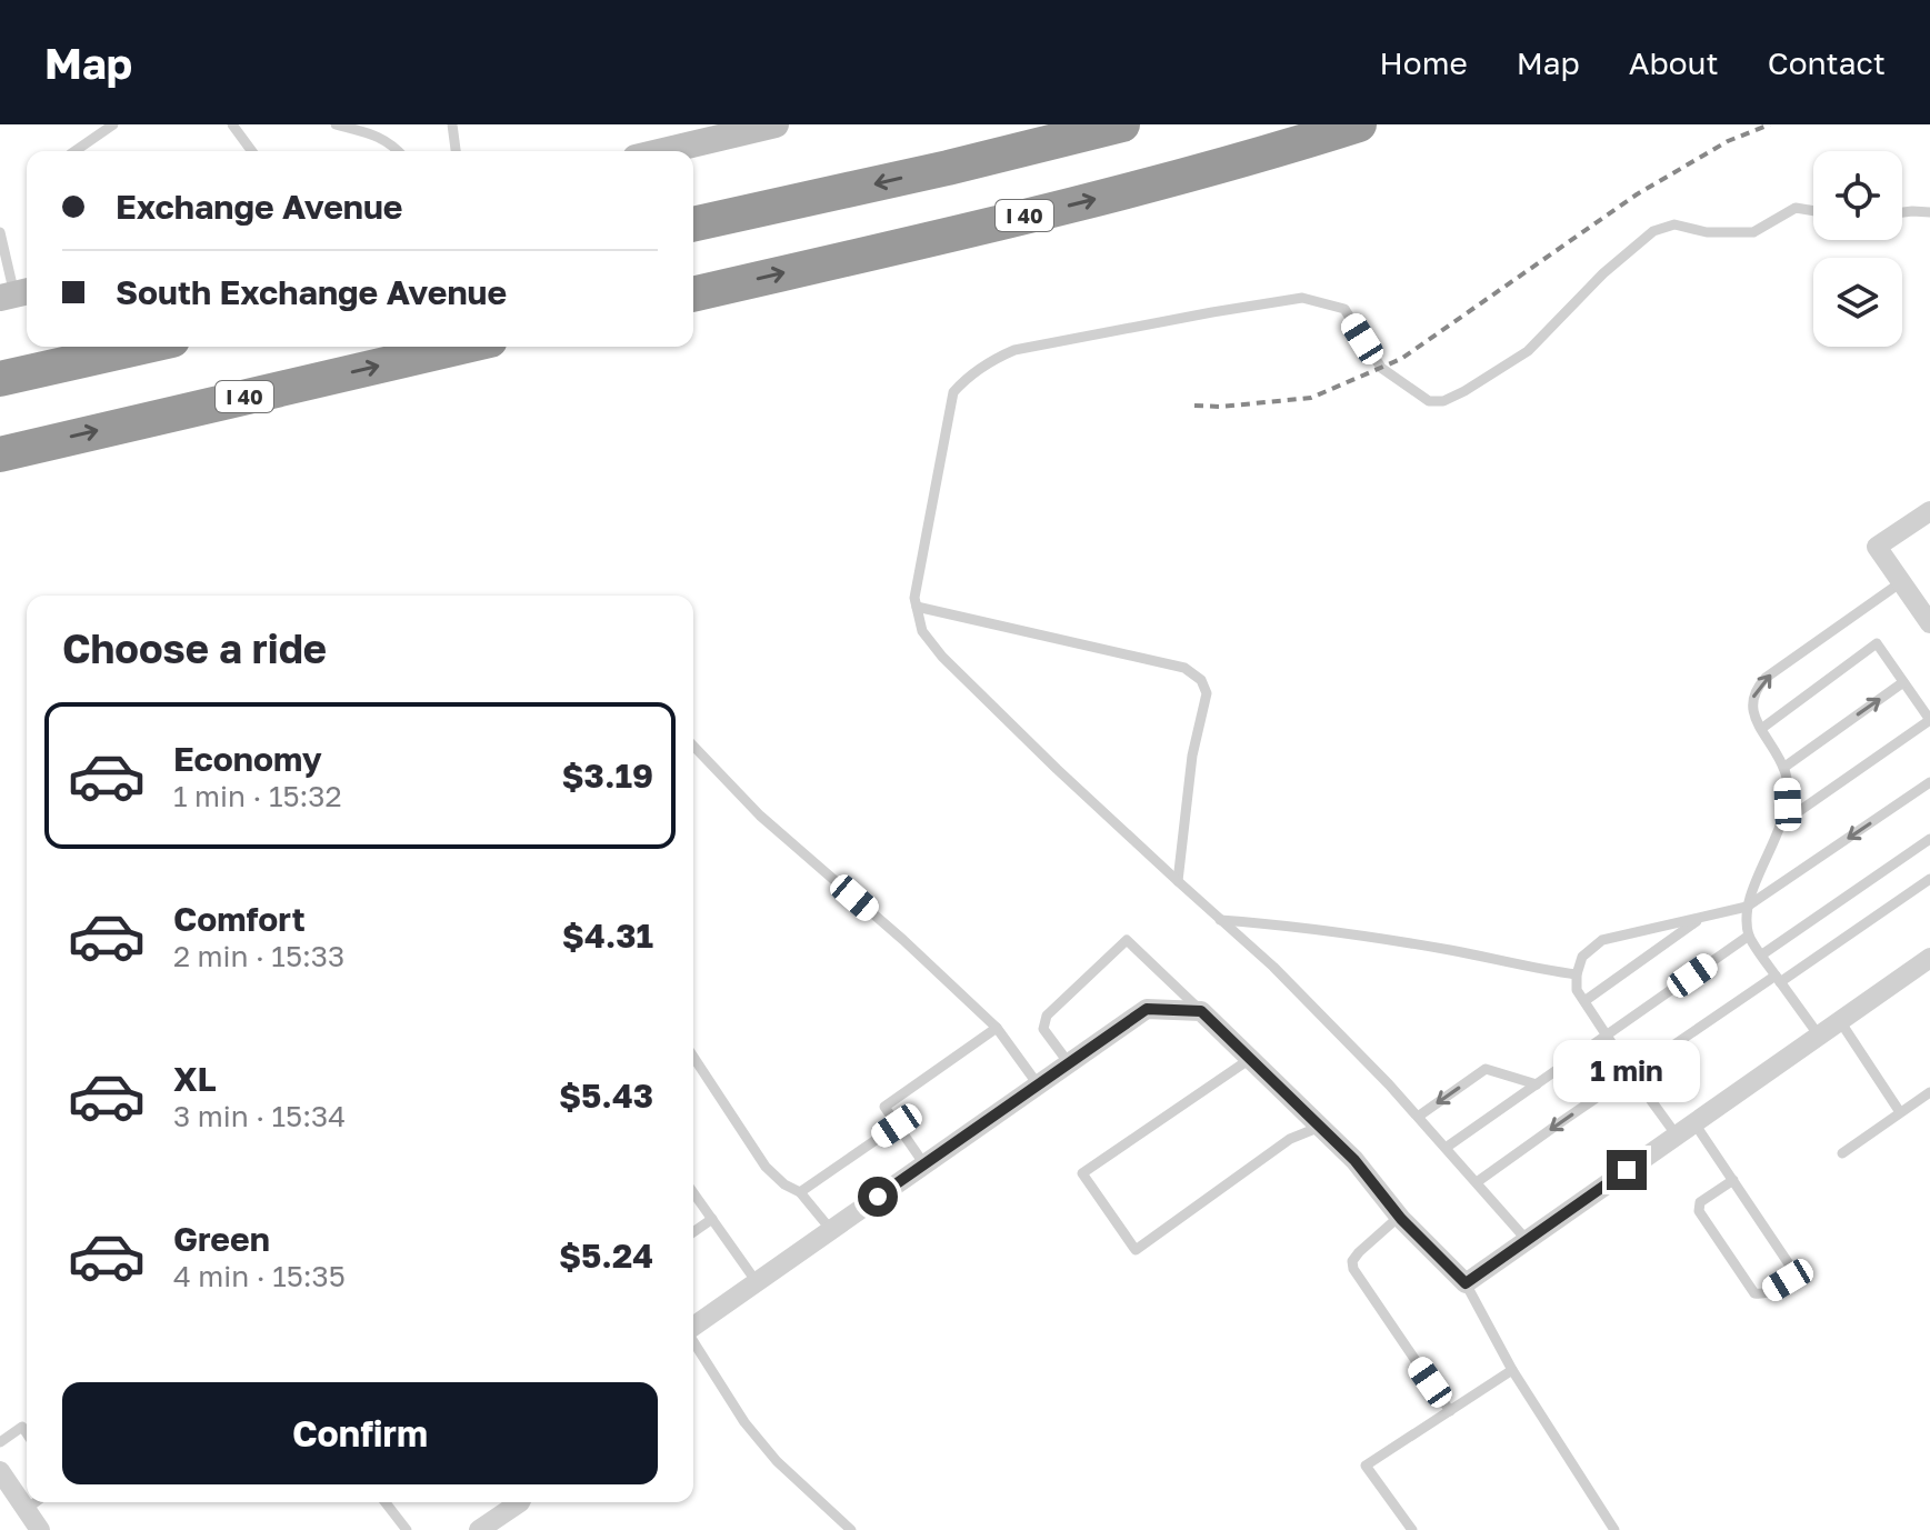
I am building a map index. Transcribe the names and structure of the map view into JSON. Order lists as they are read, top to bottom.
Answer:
{
  "streets": {
    "highway": ["I 40"]
  },
  "page": {
    "header": "Map",
    "nav": [
      "Home",
      "Map",
      "About",
      "Contact"
    ],
    "banner": ["Exchange Avenue", "South Exchange Avenue"],
    "heading": "Choose a ride",
    "list": [
      {
        "name": "Economy",
        "note": "1 min · 15:32",
        "value": "$3.19"
      },
      {
        "name": "Comfort",
        "note": "2 min · 15:33",
        "value": "$4.31"
      },
      {
        "name": "XL",
        "note": "3 min · 15:34",
        "value": "$5.43"
      },
      {
        "name": "Green",
        "note": "4 min · 15:35",
        "value": "$5.24"
      }
    ],
    "bubble": "1 min",
    "buttons": "Confirm"
  }
}
